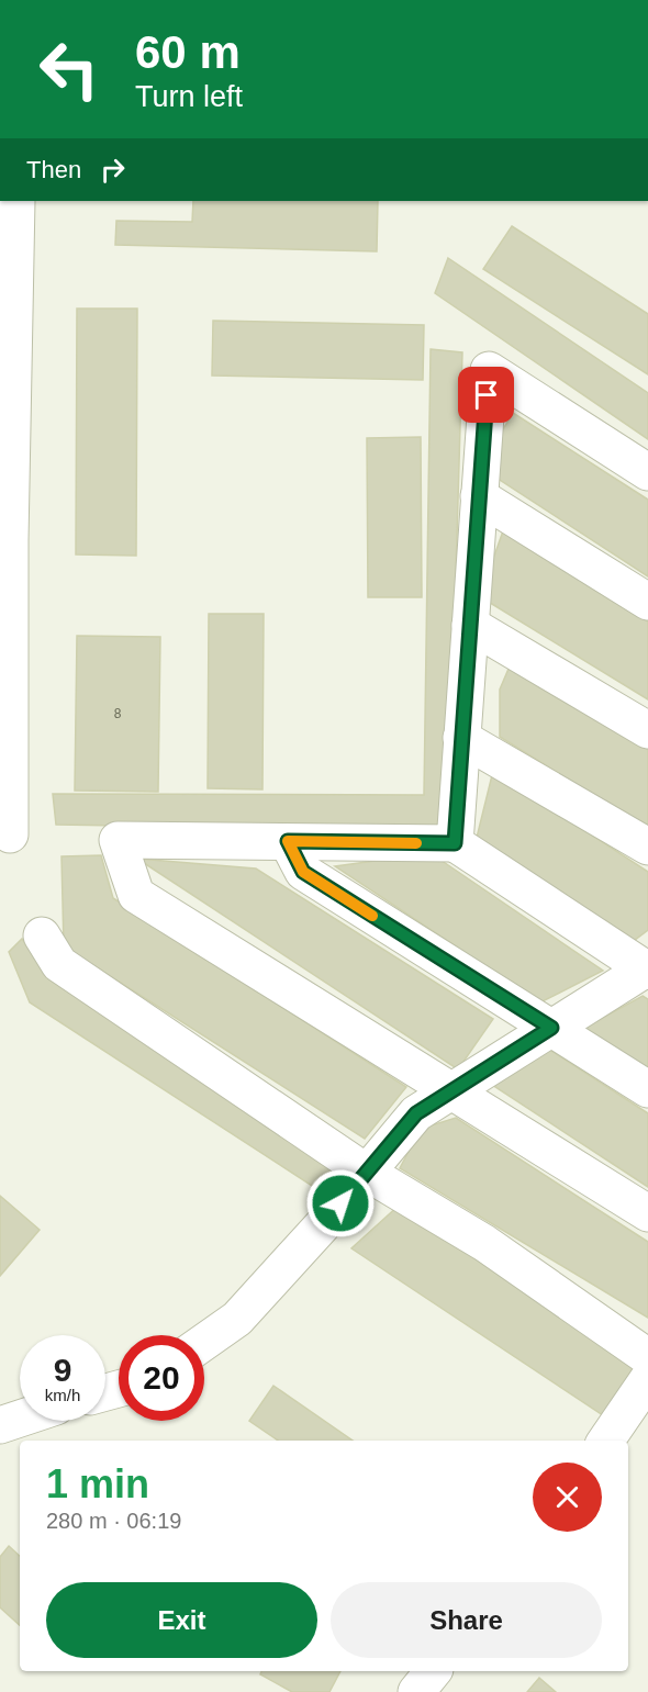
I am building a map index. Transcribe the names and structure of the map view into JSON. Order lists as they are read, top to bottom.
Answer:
{
  "house_numbers": ["8"],
  "page": {
    "turn": ["60 m", "Turn left"],
    "then": "Then",
    "speed": "9 km/h",
    "limit": "20",
    "heading": ["1 min", "280 m · 06:19"],
    "buttons": ["Exit", "Share"]
  }
}
